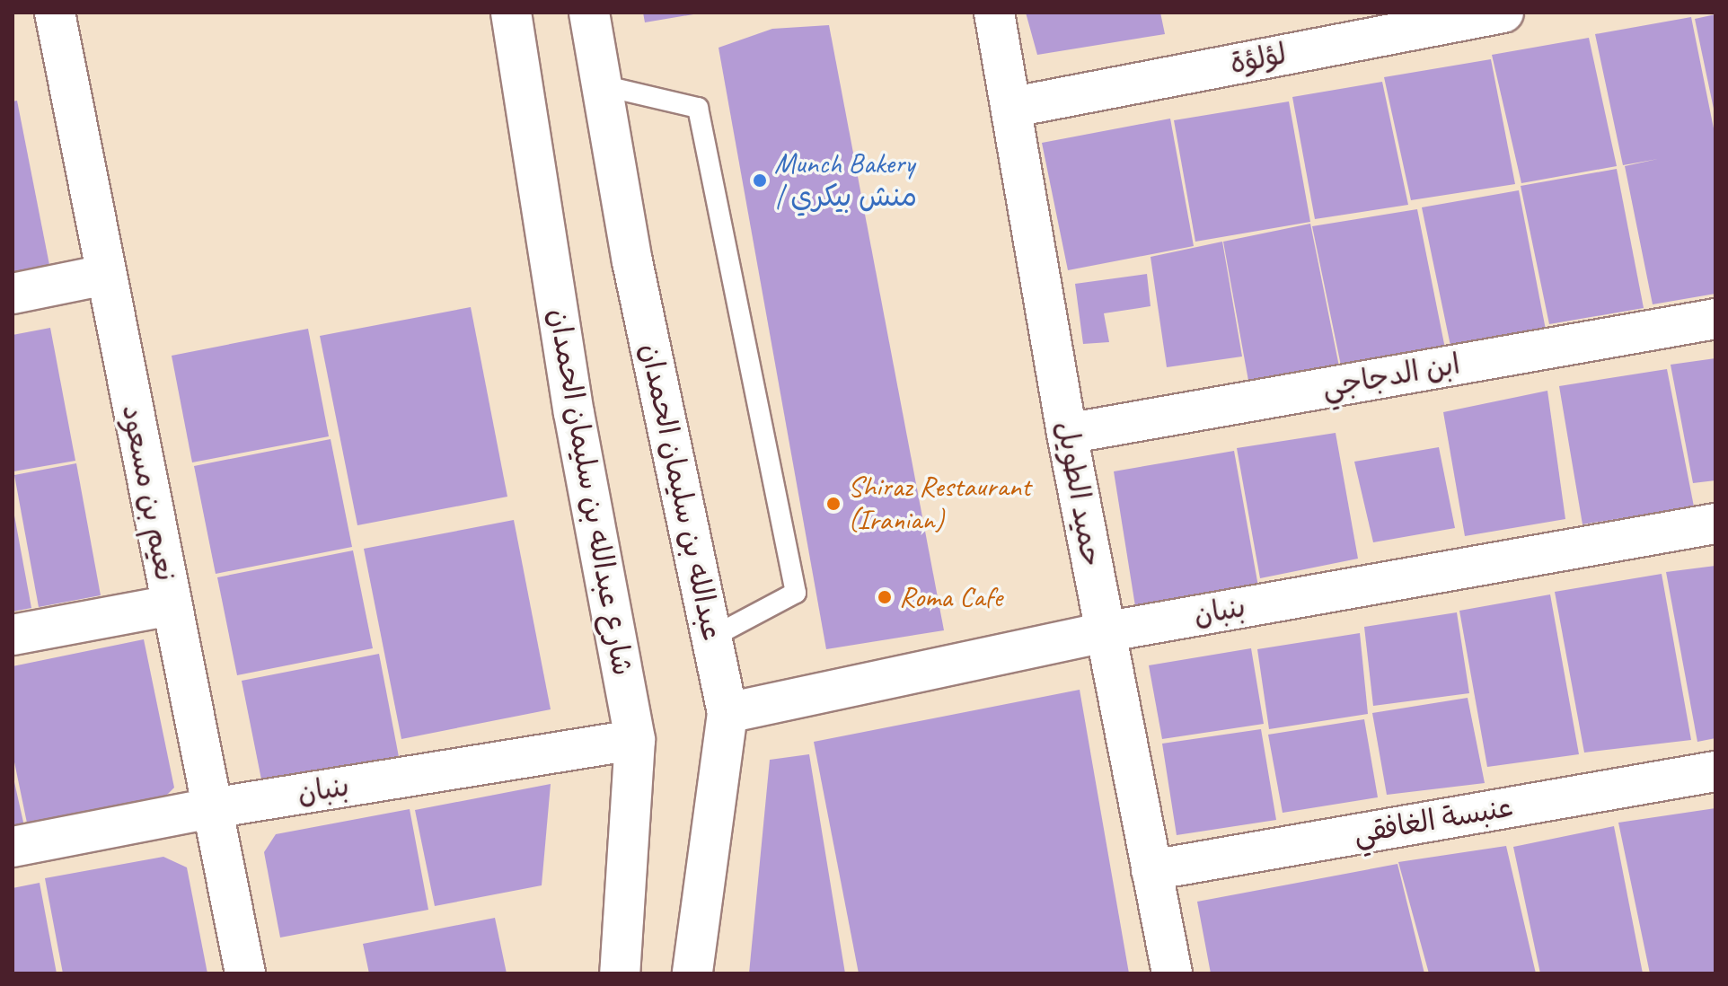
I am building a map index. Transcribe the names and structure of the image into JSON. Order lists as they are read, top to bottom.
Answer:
{
  "streets": {
    "street": [
      "لؤلؤة",
      "ابن الدجاجي",
      "شارع عبدالله بن سليمان الحمدان",
      "عبدالله بن سليمان الحمدان",
      "نعيم بن مسعود",
      "حميد الطويل",
      "بنبان",
      "عنبسة الغافقي"
    ]
  },
  "crossings": [
    ["لؤلؤة", "حميد الطويل"],
    ["ابن الدجاجي", "حميد الطويل"],
    ["شارع عبدالله بن سليمان الحمدان", "بنبان"],
    ["عبدالله بن سليمان الحمدان", "بنبان"],
    ["نعيم بن مسعود", "بنبان"],
    ["حميد الطويل", "بنبان"],
    ["حميد الطويل", "عنبسة الغافقي"]
  ],
  "places": ["Munch Bakery | منش بيكري", "Shiraz Restaurant (Iranian)", "Roma Cafe"]
}
